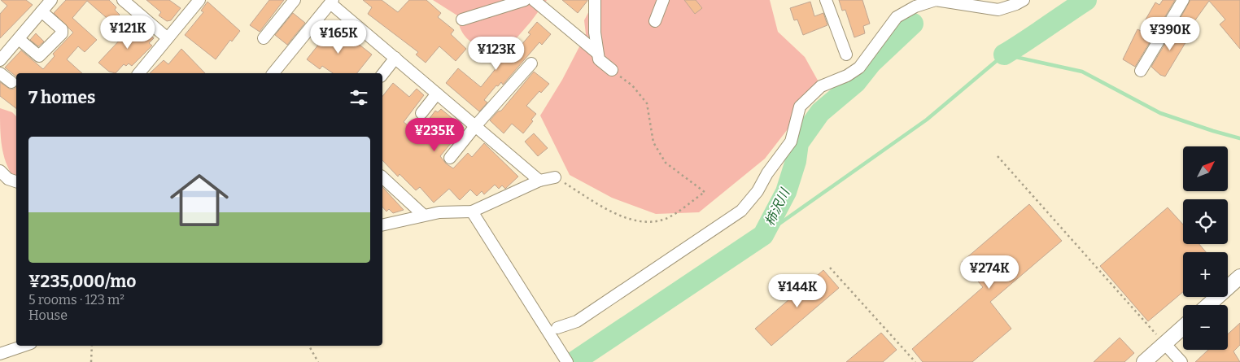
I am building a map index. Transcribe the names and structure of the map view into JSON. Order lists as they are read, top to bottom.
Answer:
{
  "water": ["柿沢川"],
  "north": "top right",
  "page": {
    "price": [
      "¥121K",
      "¥390K",
      "¥165K",
      "¥123K",
      "¥235K",
      "¥274K",
      "¥144K"
    ],
    "heading": "7 homes",
    "list": [
      {
        "name": "¥235,000/mo",
        "note": "5 rooms · 123 m² · House"
      }
    ],
    "map_buttons": ["+", "−"]
  }
}
